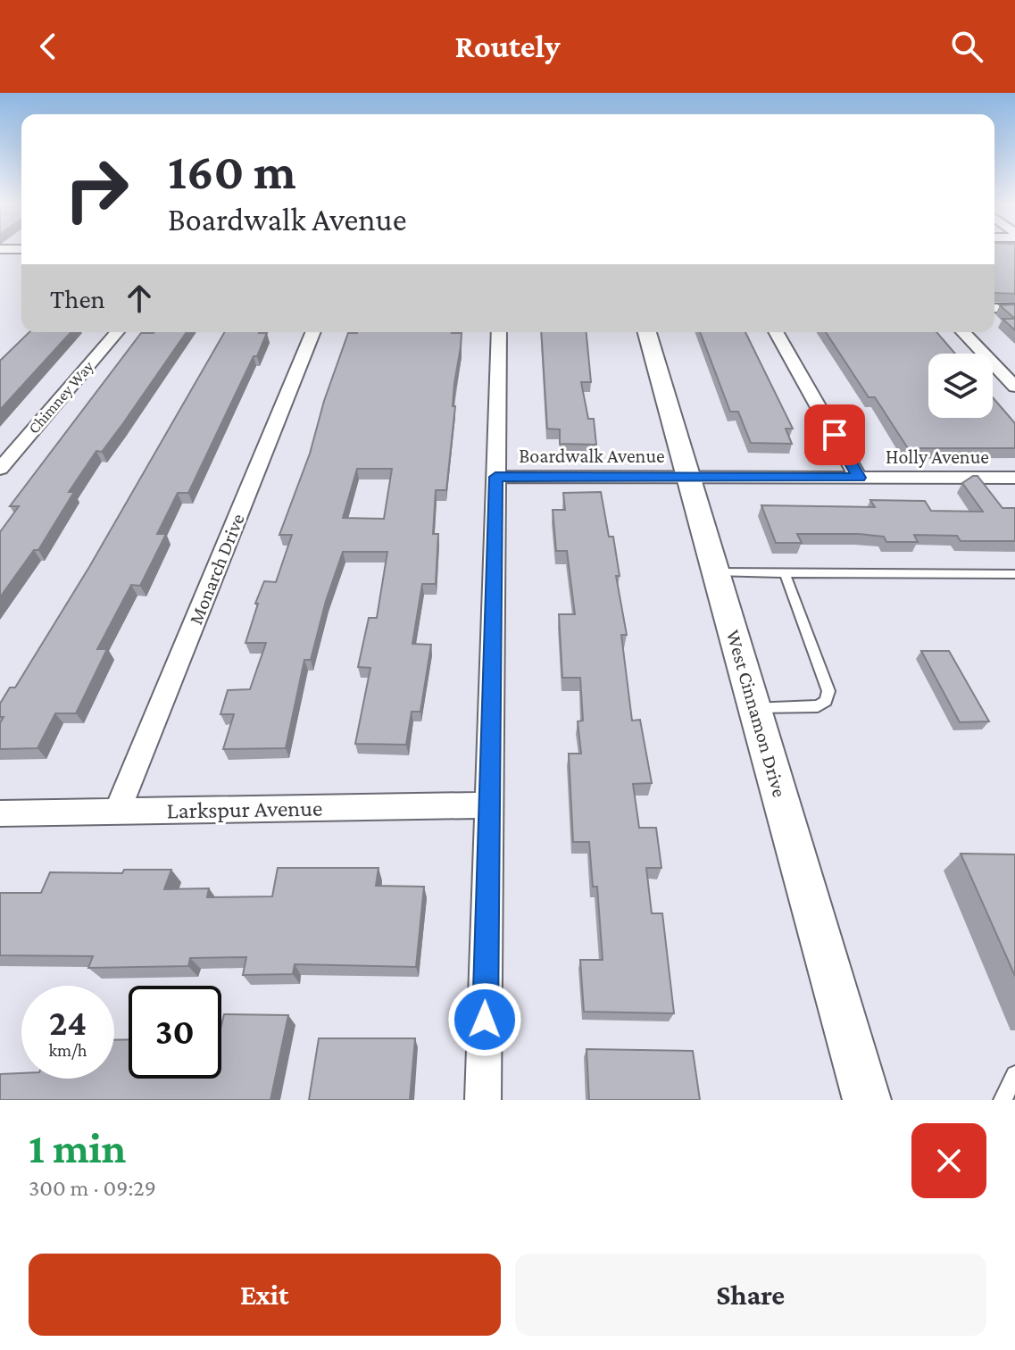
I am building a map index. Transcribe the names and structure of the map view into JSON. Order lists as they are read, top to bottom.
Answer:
{
  "streets": {
    "main road": ["West Cinnamon Drive"],
    "street": [
      "Chimney Way",
      "Boardwalk Avenue",
      "Holly Avenue",
      "Monarch Drive",
      "Larkspur Avenue"
    ]
  },
  "crossings": [
    ["Boardwalk Avenue", "Holly Avenue"],
    ["Boardwalk Avenue", "West Cinnamon Drive"],
    ["Holly Avenue", "West Cinnamon Drive"],
    ["Monarch Drive", "Larkspur Avenue"]
  ],
  "page": {
    "header": "Routely",
    "turn": ["160 m", "Boardwalk Avenue"],
    "then": "Then",
    "speed": "24 km/h",
    "limit": "30",
    "heading": ["1 min", "300 m · 09:29"],
    "buttons": ["Exit", "Share"]
  }
}
